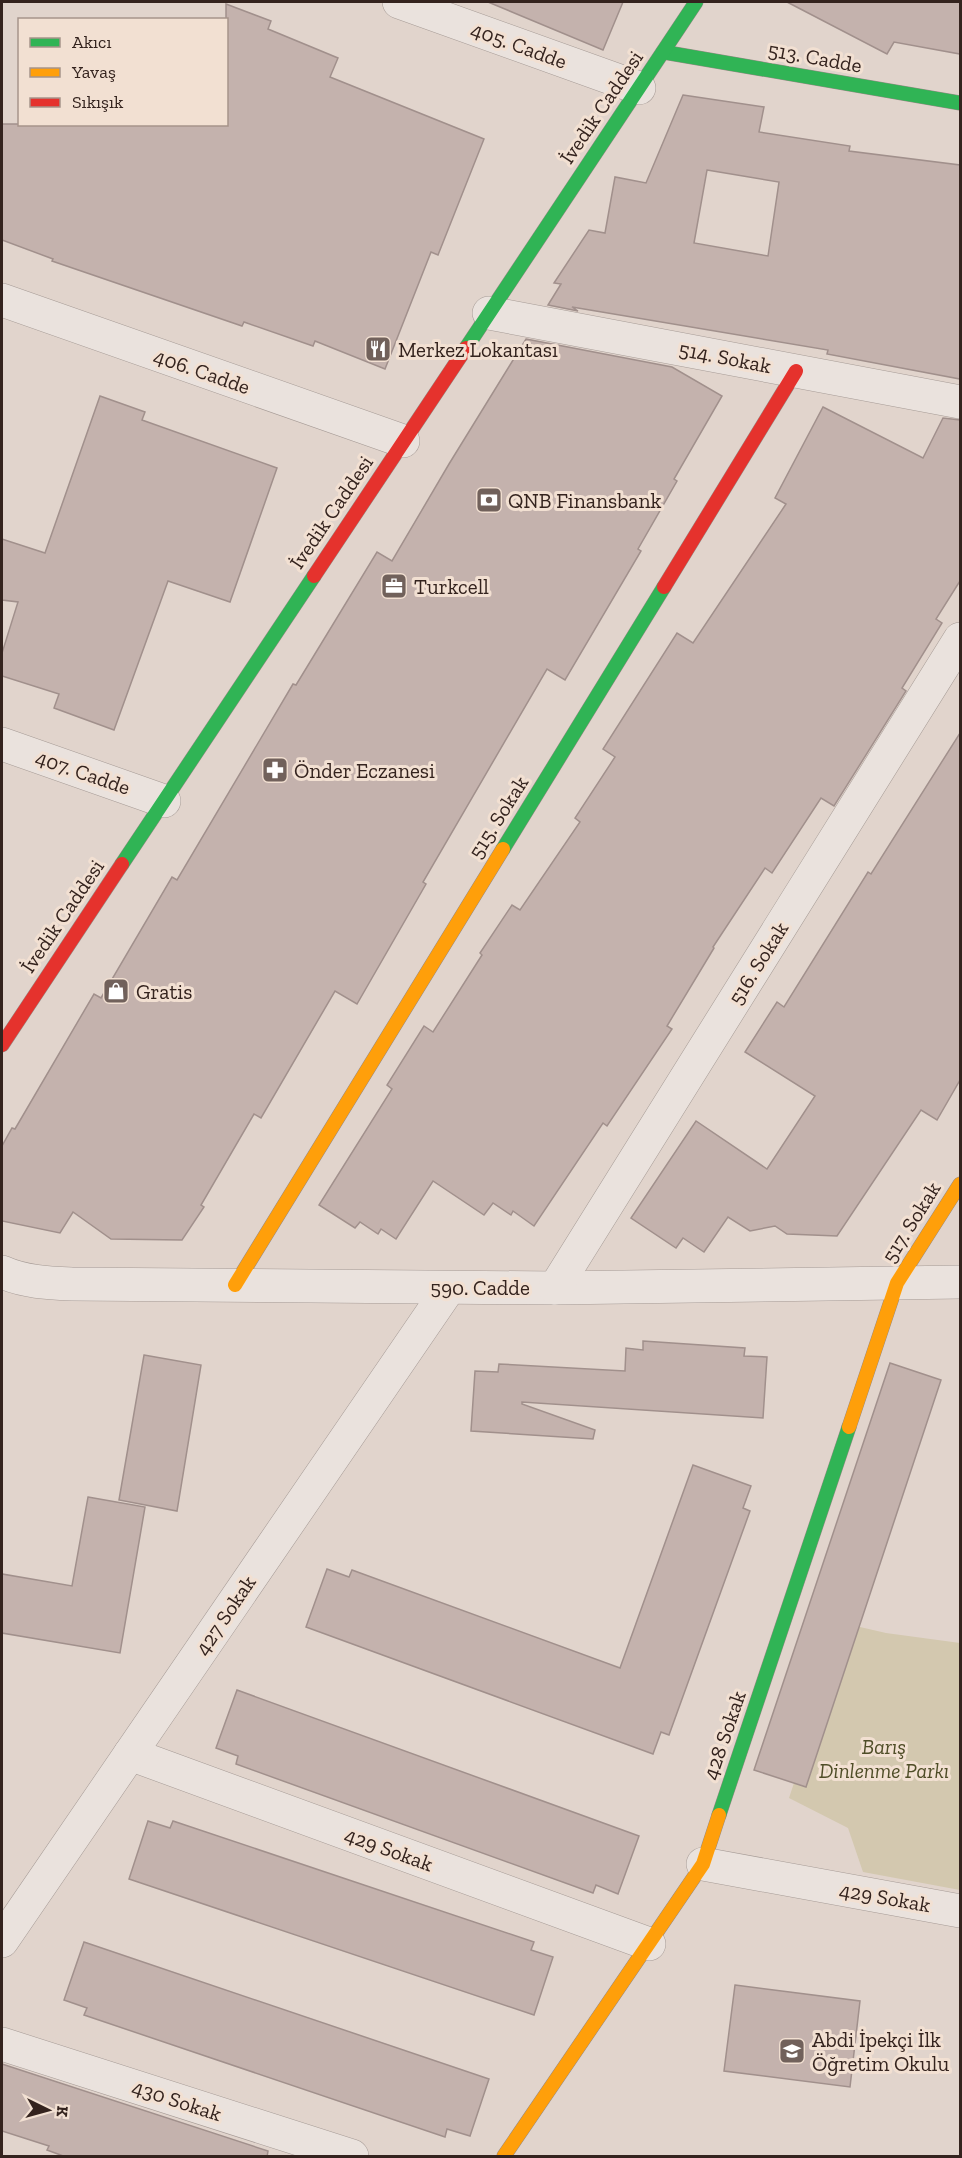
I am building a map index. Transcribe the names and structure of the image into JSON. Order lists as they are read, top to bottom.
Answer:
{
  "streets": {
    "street": [
      "405. Cadde",
      "513. Cadde",
      "İvedik Caddesi",
      "514. Sokak",
      "406. Cadde",
      "407. Cadde",
      "515. Sokak",
      "516. Sokak",
      "517. Sokak",
      "590. Cadde",
      "427 Sokak",
      "428 Sokak",
      "429 Sokak",
      "430 Sokak"
    ]
  },
  "crossings": [
    ["405. Cadde", "İvedik Caddesi"],
    ["513. Cadde", "İvedik Caddesi"],
    ["İvedik Caddesi", "514. Sokak"],
    ["İvedik Caddesi", "406. Cadde"],
    ["İvedik Caddesi", "407. Cadde"],
    ["514. Sokak", "515. Sokak"],
    ["515. Sokak", "590. Cadde"],
    ["516. Sokak", "590. Cadde"],
    ["517. Sokak", "590. Cadde"],
    ["517. Sokak", "428 Sokak"],
    ["590. Cadde", "427 Sokak"],
    ["590. Cadde", "428 Sokak"],
    ["427 Sokak", "429 Sokak"],
    ["428 Sokak", "429 Sokak"]
  ],
  "parks": ["Barış Dinlenme Parkı"],
  "places": {
    "restaurant": ["Merkez Lokantası"],
    "bank": ["QNB Finansbank"],
    "office": ["Turkcell"],
    "pharmacy": ["Önder Eczanesi"],
    "shop": ["Gratis"],
    "school or university": ["Abdi İpekçi İlk Öğretim Okulu"]
  },
  "legend": ["Akıcı", "Yavaş", "Sıkışık"],
  "north": "right"
}
